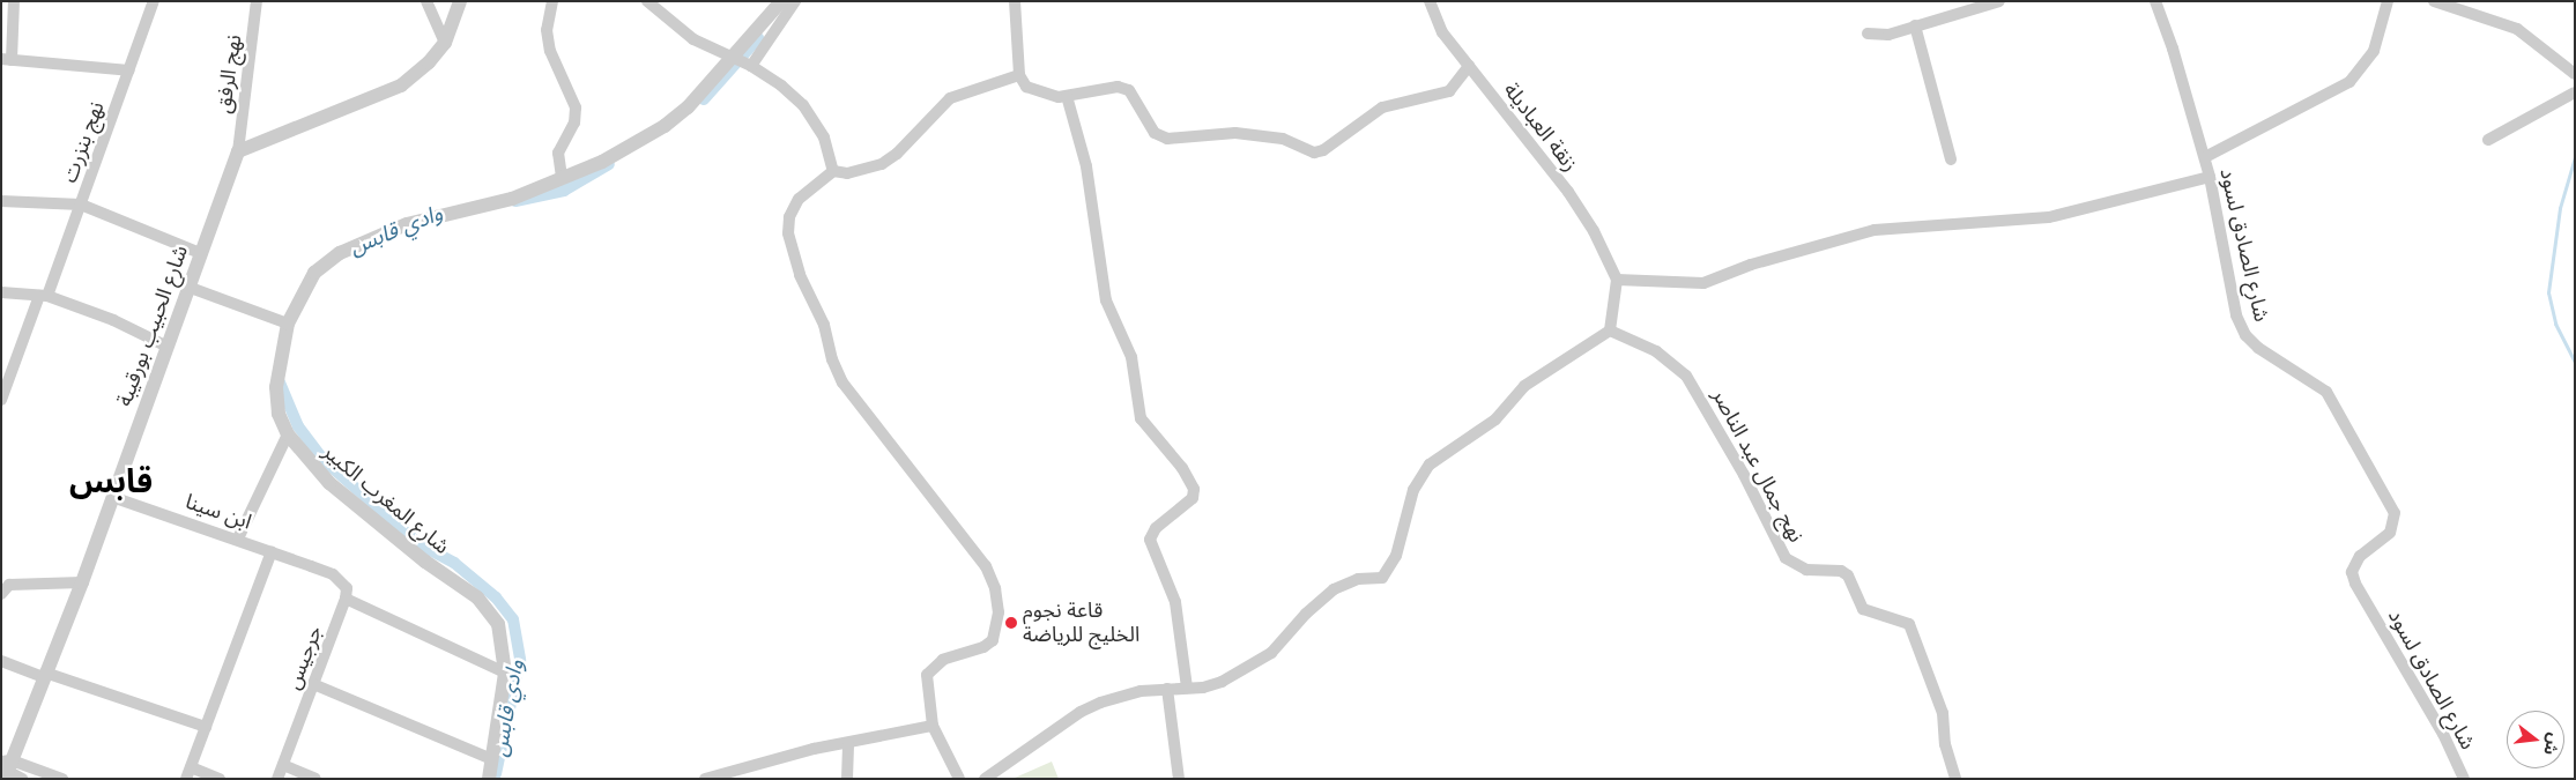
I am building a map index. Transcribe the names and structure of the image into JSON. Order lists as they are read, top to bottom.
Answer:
{
  "streets": {
    "street": [
      "نهج الرفق",
      "زنقة العباديلة",
      "نهج بنزرت",
      "شارع الصادق لسود",
      "شارع الحبيب بورقيبة",
      "نهج جمال عبد الناصر",
      "شارع المغرب الكبير",
      "ابن سينا",
      "جرجيس"
    ]
  },
  "crossings": [
    ["نهج الرفق", "شارع الحبيب بورقيبة"],
    ["شارع الحبيب بورقيبة", "ابن سينا"],
    ["ابن سينا", "جرجيس"]
  ],
  "districts": ["قابس"],
  "water": ["وادي قابس"],
  "places": ["قاعة نجوم الخليج للرياضة"],
  "north": "right"
}
